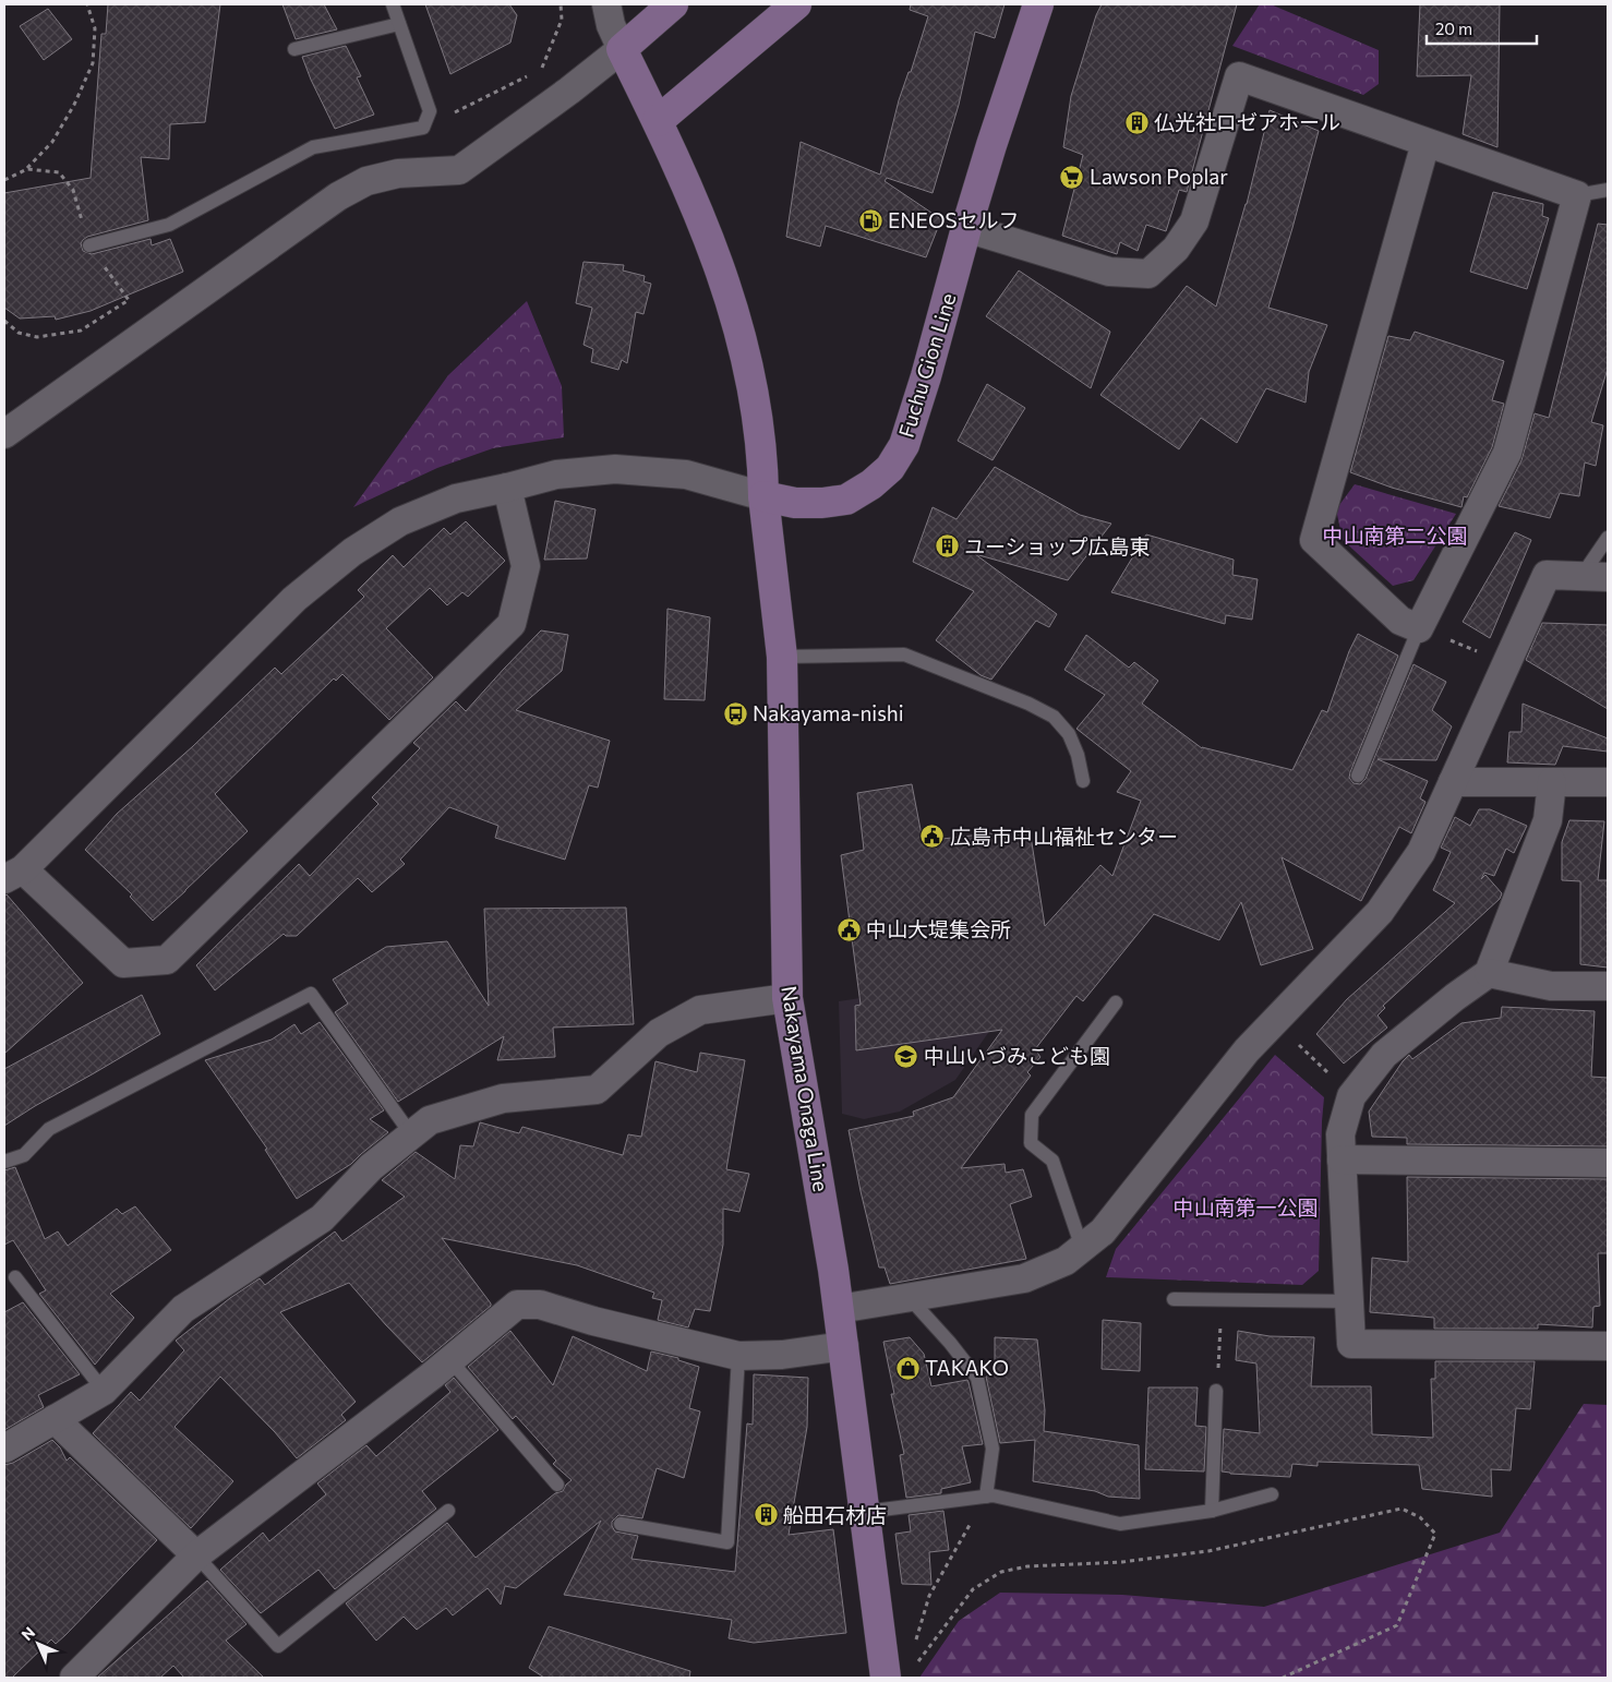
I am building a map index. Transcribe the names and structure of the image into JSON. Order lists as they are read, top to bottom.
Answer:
{
  "streets": {
    "main road": ["Fuchu Gion Line", "Nakayama Onaga Line"]
  },
  "crossings": [
    ["Fuchu Gion Line", "Nakayama Onaga Line"]
  ],
  "parks": ["中山南第二公園", "中山南第一公園"],
  "places": {
    "building": ["仏光社ロゼアホール", "ユーショップ広島東", "船田石材店"],
    "supermarket": ["Lawson Poplar"],
    "fuel station": ["ENEOSセルフ"],
    "bus stop": ["Nakayama-nishi"],
    "public building": ["広島市中山福祉センター", "中山大堤集会所"],
    "school or university": ["中山いづみこども園"],
    "shop": ["TAKAKO"]
  },
  "scale_bar": "20 m",
  "north": "top left"
}
